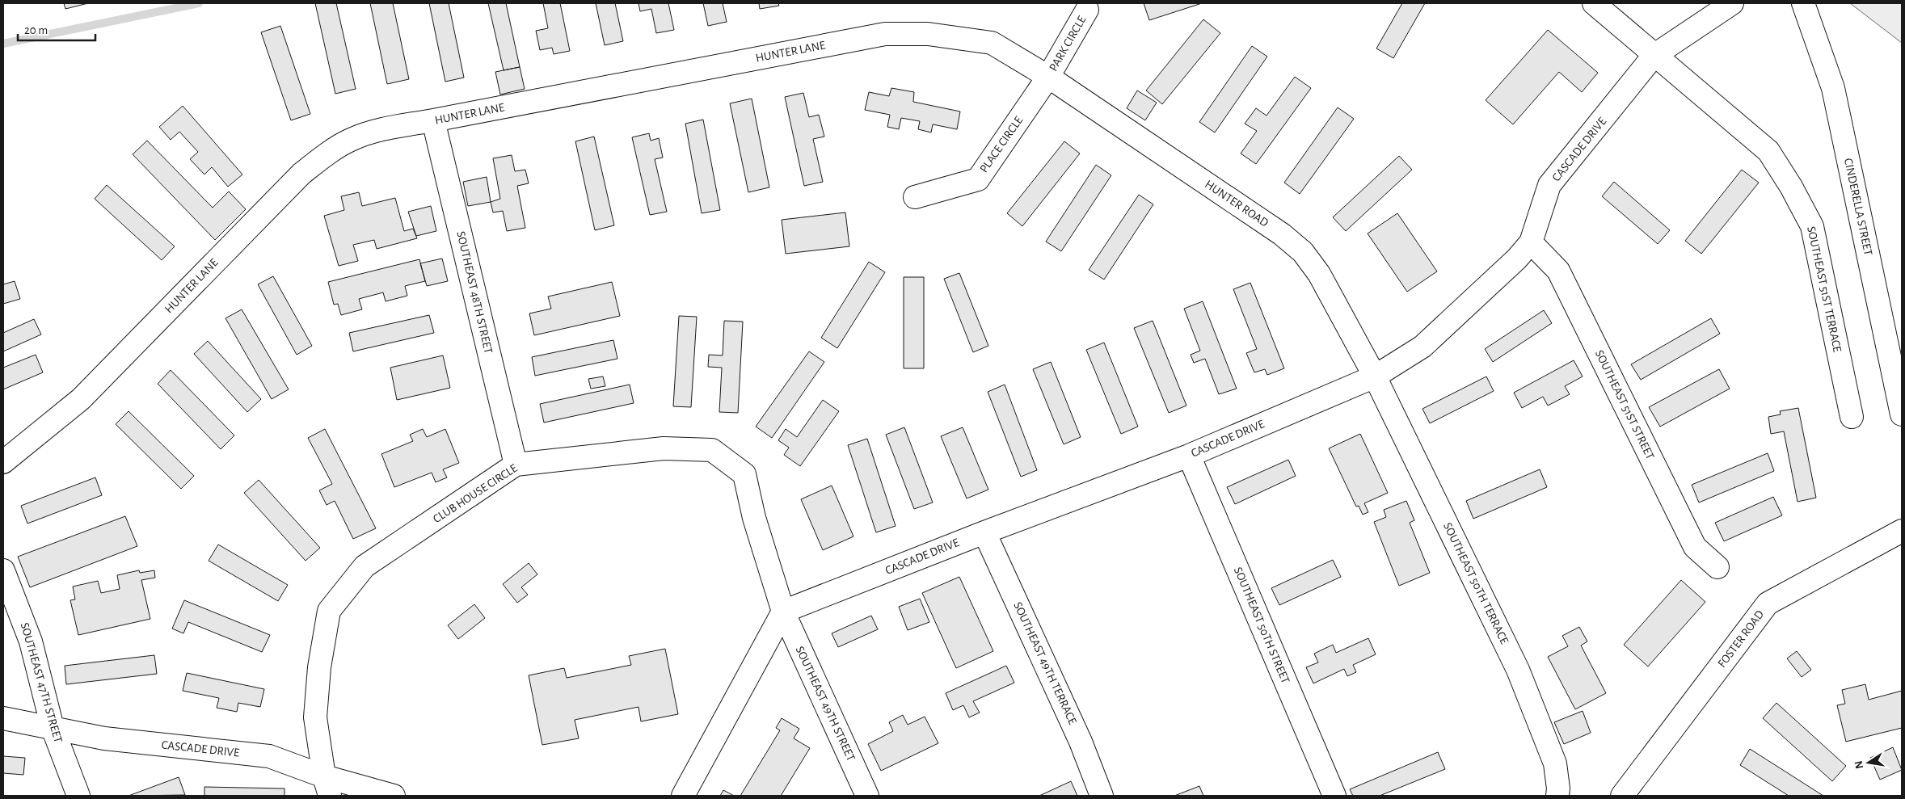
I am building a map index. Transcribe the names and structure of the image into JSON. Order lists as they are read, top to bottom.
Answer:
{
  "streets": {
    "street": [
      "PARK CIRCLE",
      "HUNTER LANE",
      "PLACE CIRCLE",
      "CASCADE DRIVE",
      "HUNTER ROAD",
      "CINDERELLA STREET",
      "SOUTHEAST 51ST TERRACE",
      "SOUTHEAST 48TH STREET",
      "SOUTHEAST 51ST STREET",
      "CLUB HOUSE CIRCLE",
      "SOUTHEAST 50TH TERRACE",
      "SOUTHEAST 50TH STREET",
      "FOSTER ROAD",
      "SOUTHEAST 49TH TERRACE",
      "SOUTHEAST 47TH STREET",
      "SOUTHEAST 49TH STREET"
    ]
  },
  "crossings": [
    ["PARK CIRCLE", "HUNTER LANE"],
    ["PARK CIRCLE", "PLACE CIRCLE"],
    ["PARK CIRCLE", "HUNTER ROAD"],
    ["HUNTER LANE", "PLACE CIRCLE"],
    ["HUNTER LANE", "HUNTER ROAD"],
    ["HUNTER LANE", "SOUTHEAST 48TH STREET"],
    ["PLACE CIRCLE", "HUNTER ROAD"],
    ["CASCADE DRIVE", "HUNTER ROAD"],
    ["CASCADE DRIVE", "SOUTHEAST 51ST TERRACE"],
    ["CASCADE DRIVE", "SOUTHEAST 51ST STREET"],
    ["CASCADE DRIVE", "CLUB HOUSE CIRCLE"],
    ["CASCADE DRIVE", "SOUTHEAST 50TH TERRACE"],
    ["CASCADE DRIVE", "SOUTHEAST 50TH STREET"],
    ["CASCADE DRIVE", "SOUTHEAST 49TH TERRACE"],
    ["CASCADE DRIVE", "SOUTHEAST 47TH STREET"],
    ["CASCADE DRIVE", "SOUTHEAST 49TH STREET"],
    ["HUNTER ROAD", "SOUTHEAST 50TH TERRACE"],
    ["SOUTHEAST 48TH STREET", "CLUB HOUSE CIRCLE"],
    ["CLUB HOUSE CIRCLE", "SOUTHEAST 49TH STREET"]
  ],
  "scale_bar": "20 m",
  "north": "left"
}
